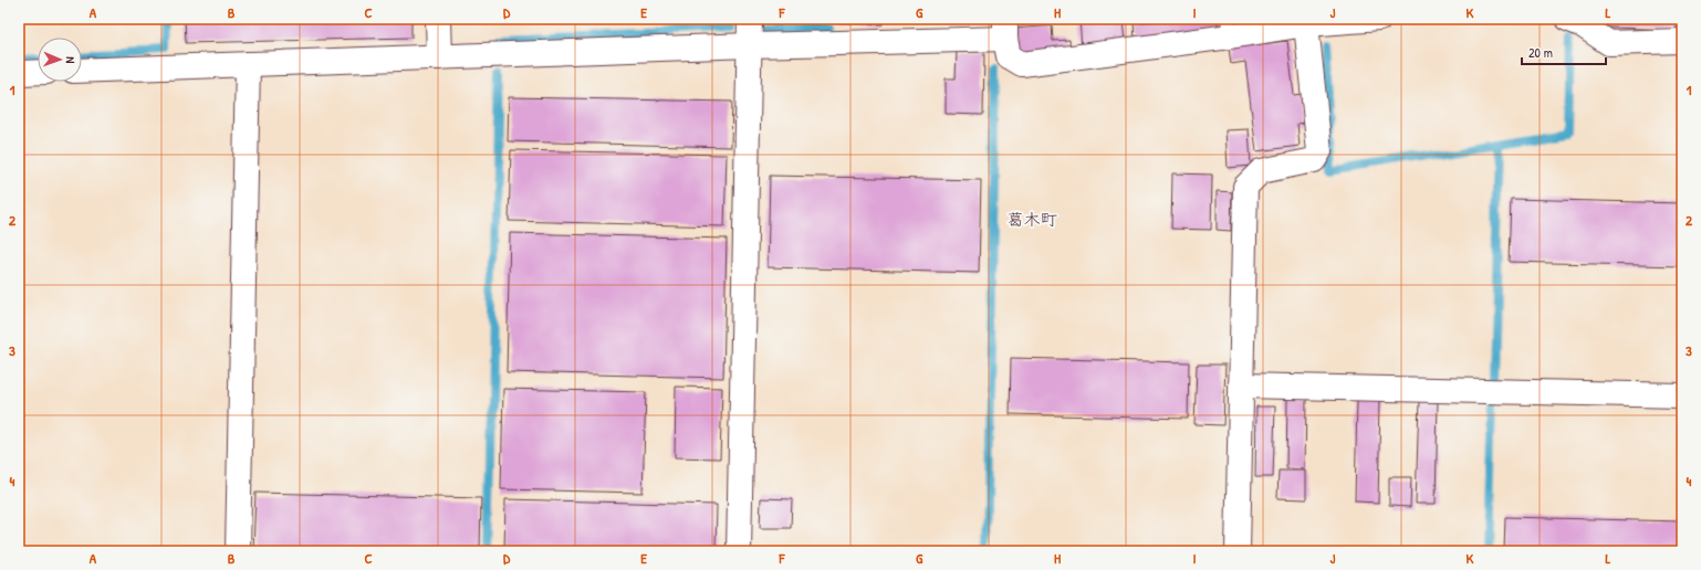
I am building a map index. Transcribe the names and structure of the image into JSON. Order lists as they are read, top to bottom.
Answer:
{
  "districts": ["葛木町"],
  "scale_bar": "20 m",
  "north": "right",
  "grid": {
    "columns": [
      "A",
      "B",
      "C",
      "D",
      "E",
      "F",
      "G",
      "H",
      "I",
      "J",
      "K",
      "L"
    ],
    "rows": [
      "1",
      "2",
      "3",
      "4"
    ]
  }
}
